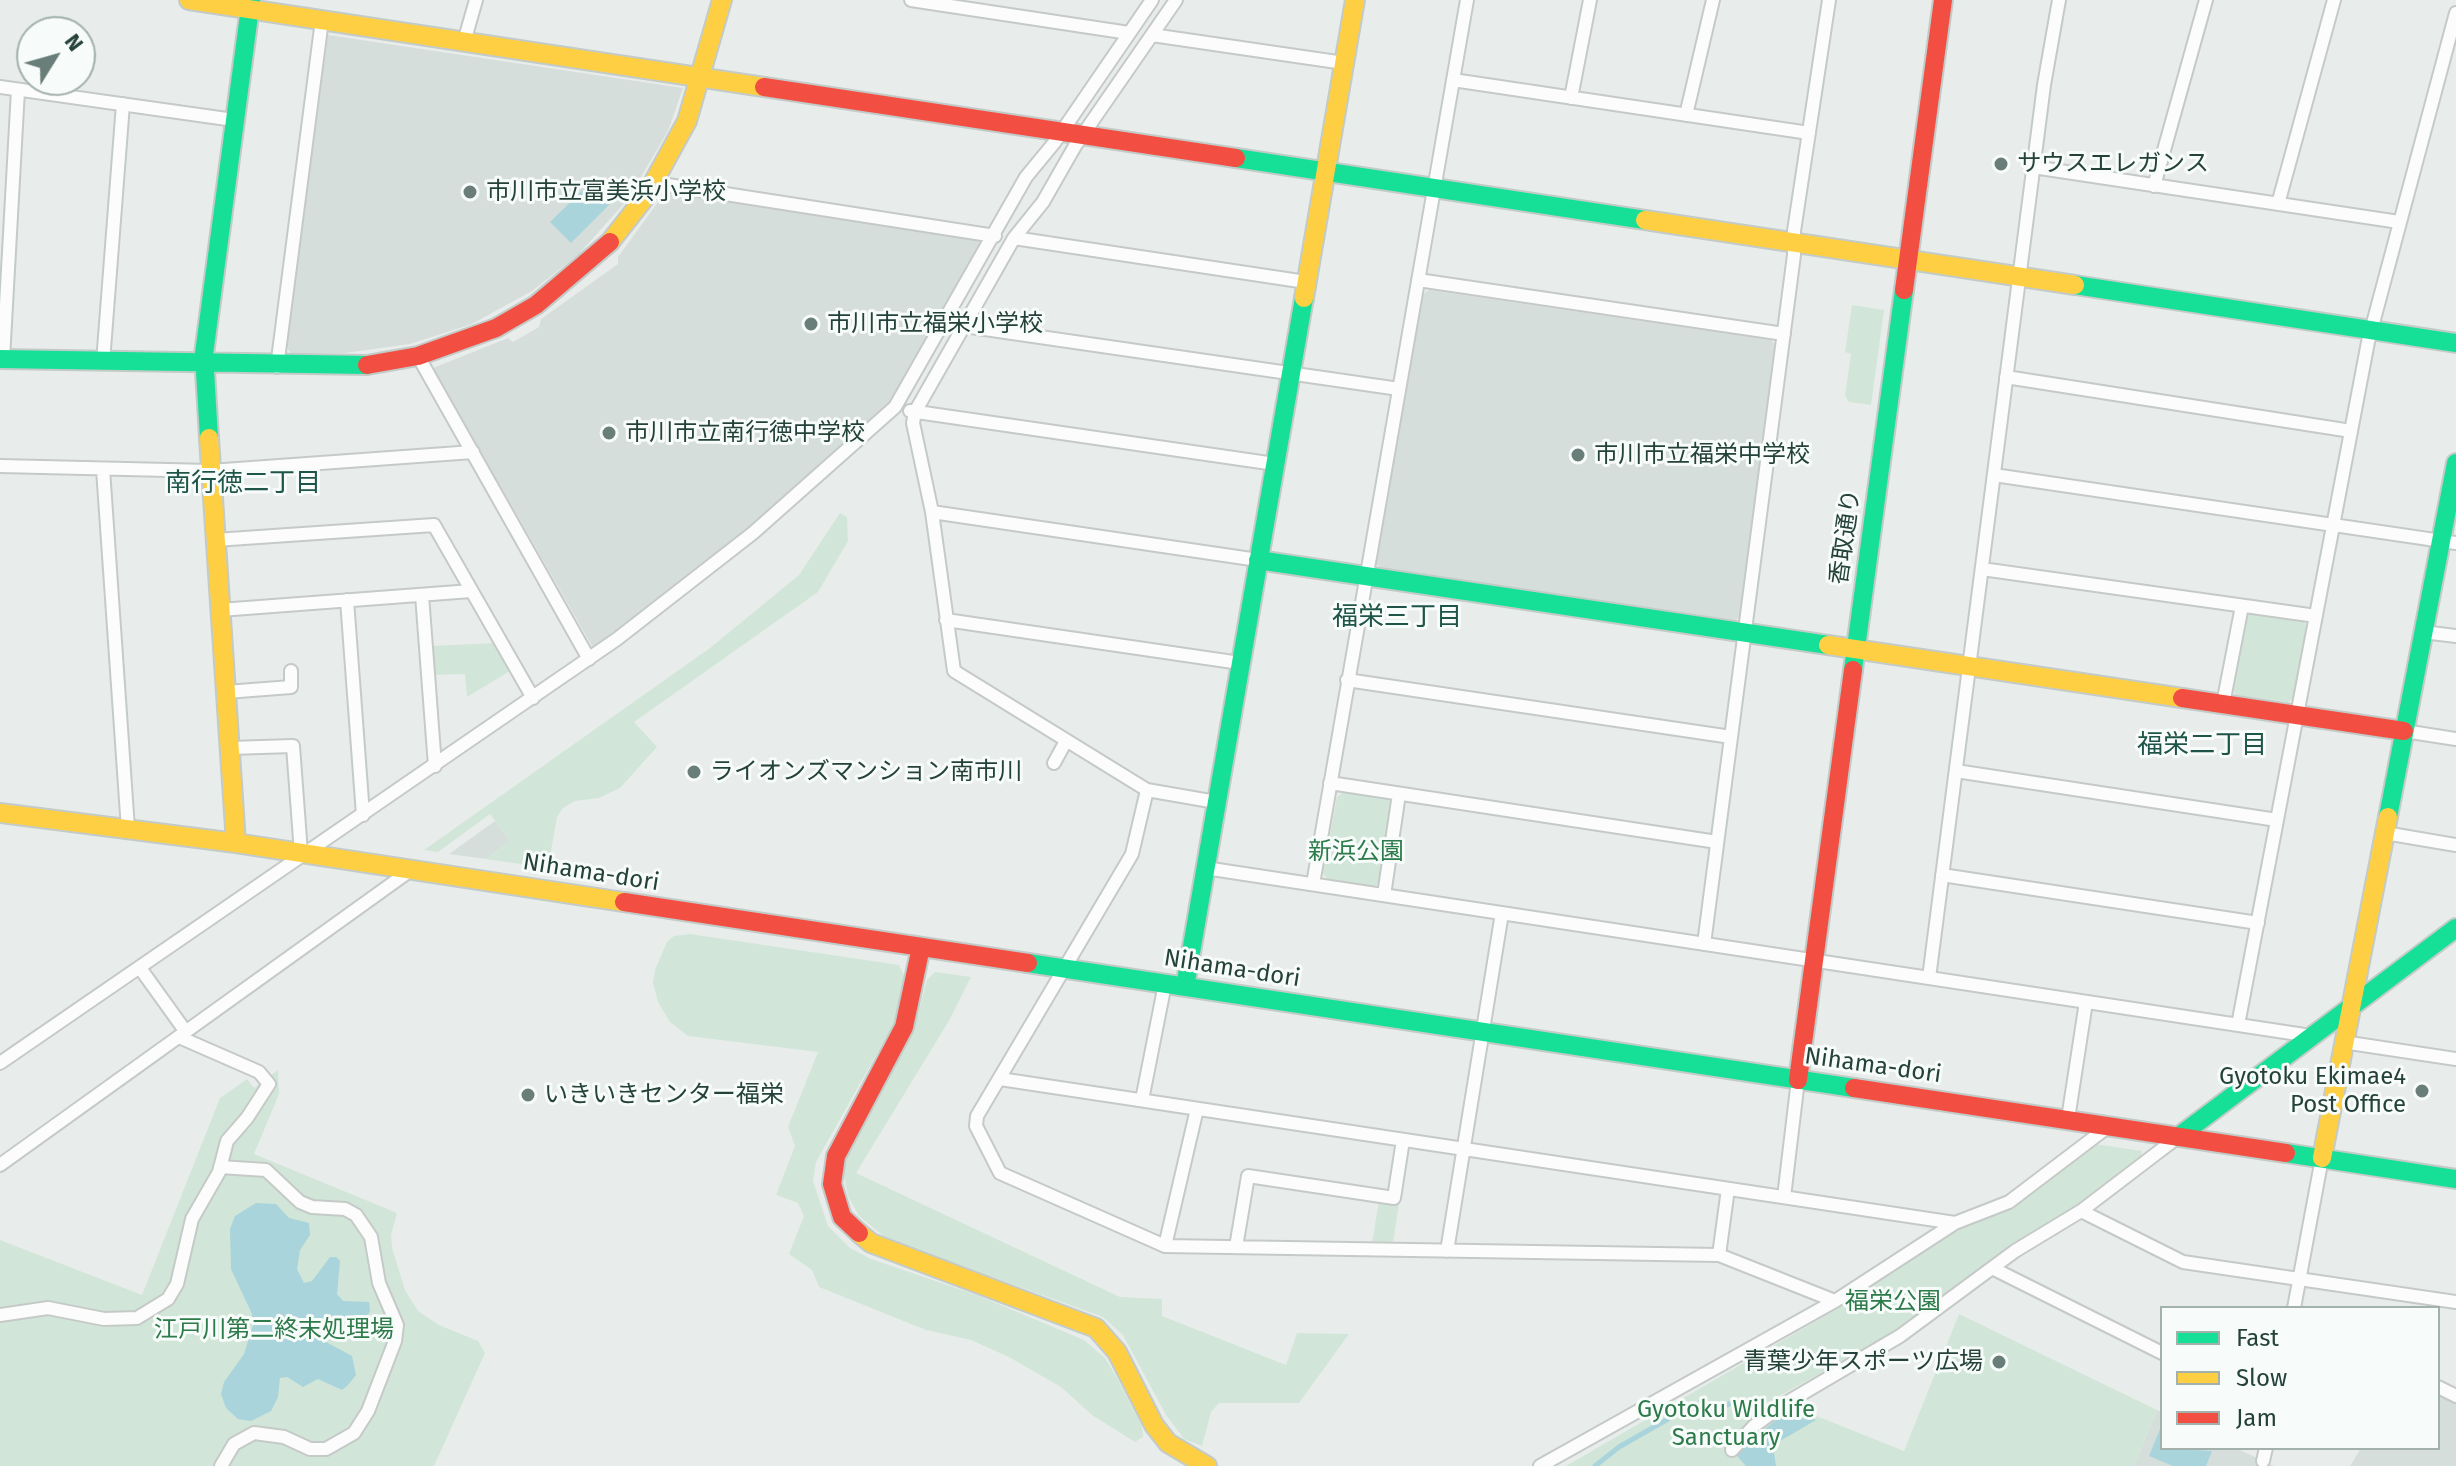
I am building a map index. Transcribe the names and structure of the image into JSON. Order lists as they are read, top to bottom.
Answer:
{
  "streets": {
    "street": ["香取通り", "Nihama-dori"]
  },
  "crossings": [
    ["香取通り", "Nihama-dori"]
  ],
  "districts": ["南行徳二丁目", "福栄三丁目", "福栄二丁目"],
  "parks": [
    "新浜公園",
    "福栄公園",
    "江戸川第二終末処理場",
    "Gyotoku Wildlife Sanctuary"
  ],
  "places": [
    "サウスエレガンス",
    "市川市立富美浜小学校",
    "市川市立福栄小学校",
    "市川市立南行徳中学校",
    "市川市立福栄中学校",
    "ライオンズマンション南市川",
    "Gyotoku Ekimae4 Post Office",
    "いきいきセンター福栄",
    "青葉少年スポーツ広場"
  ],
  "legend": ["Fast", "Slow", "Jam"],
  "north": "top right"
}
